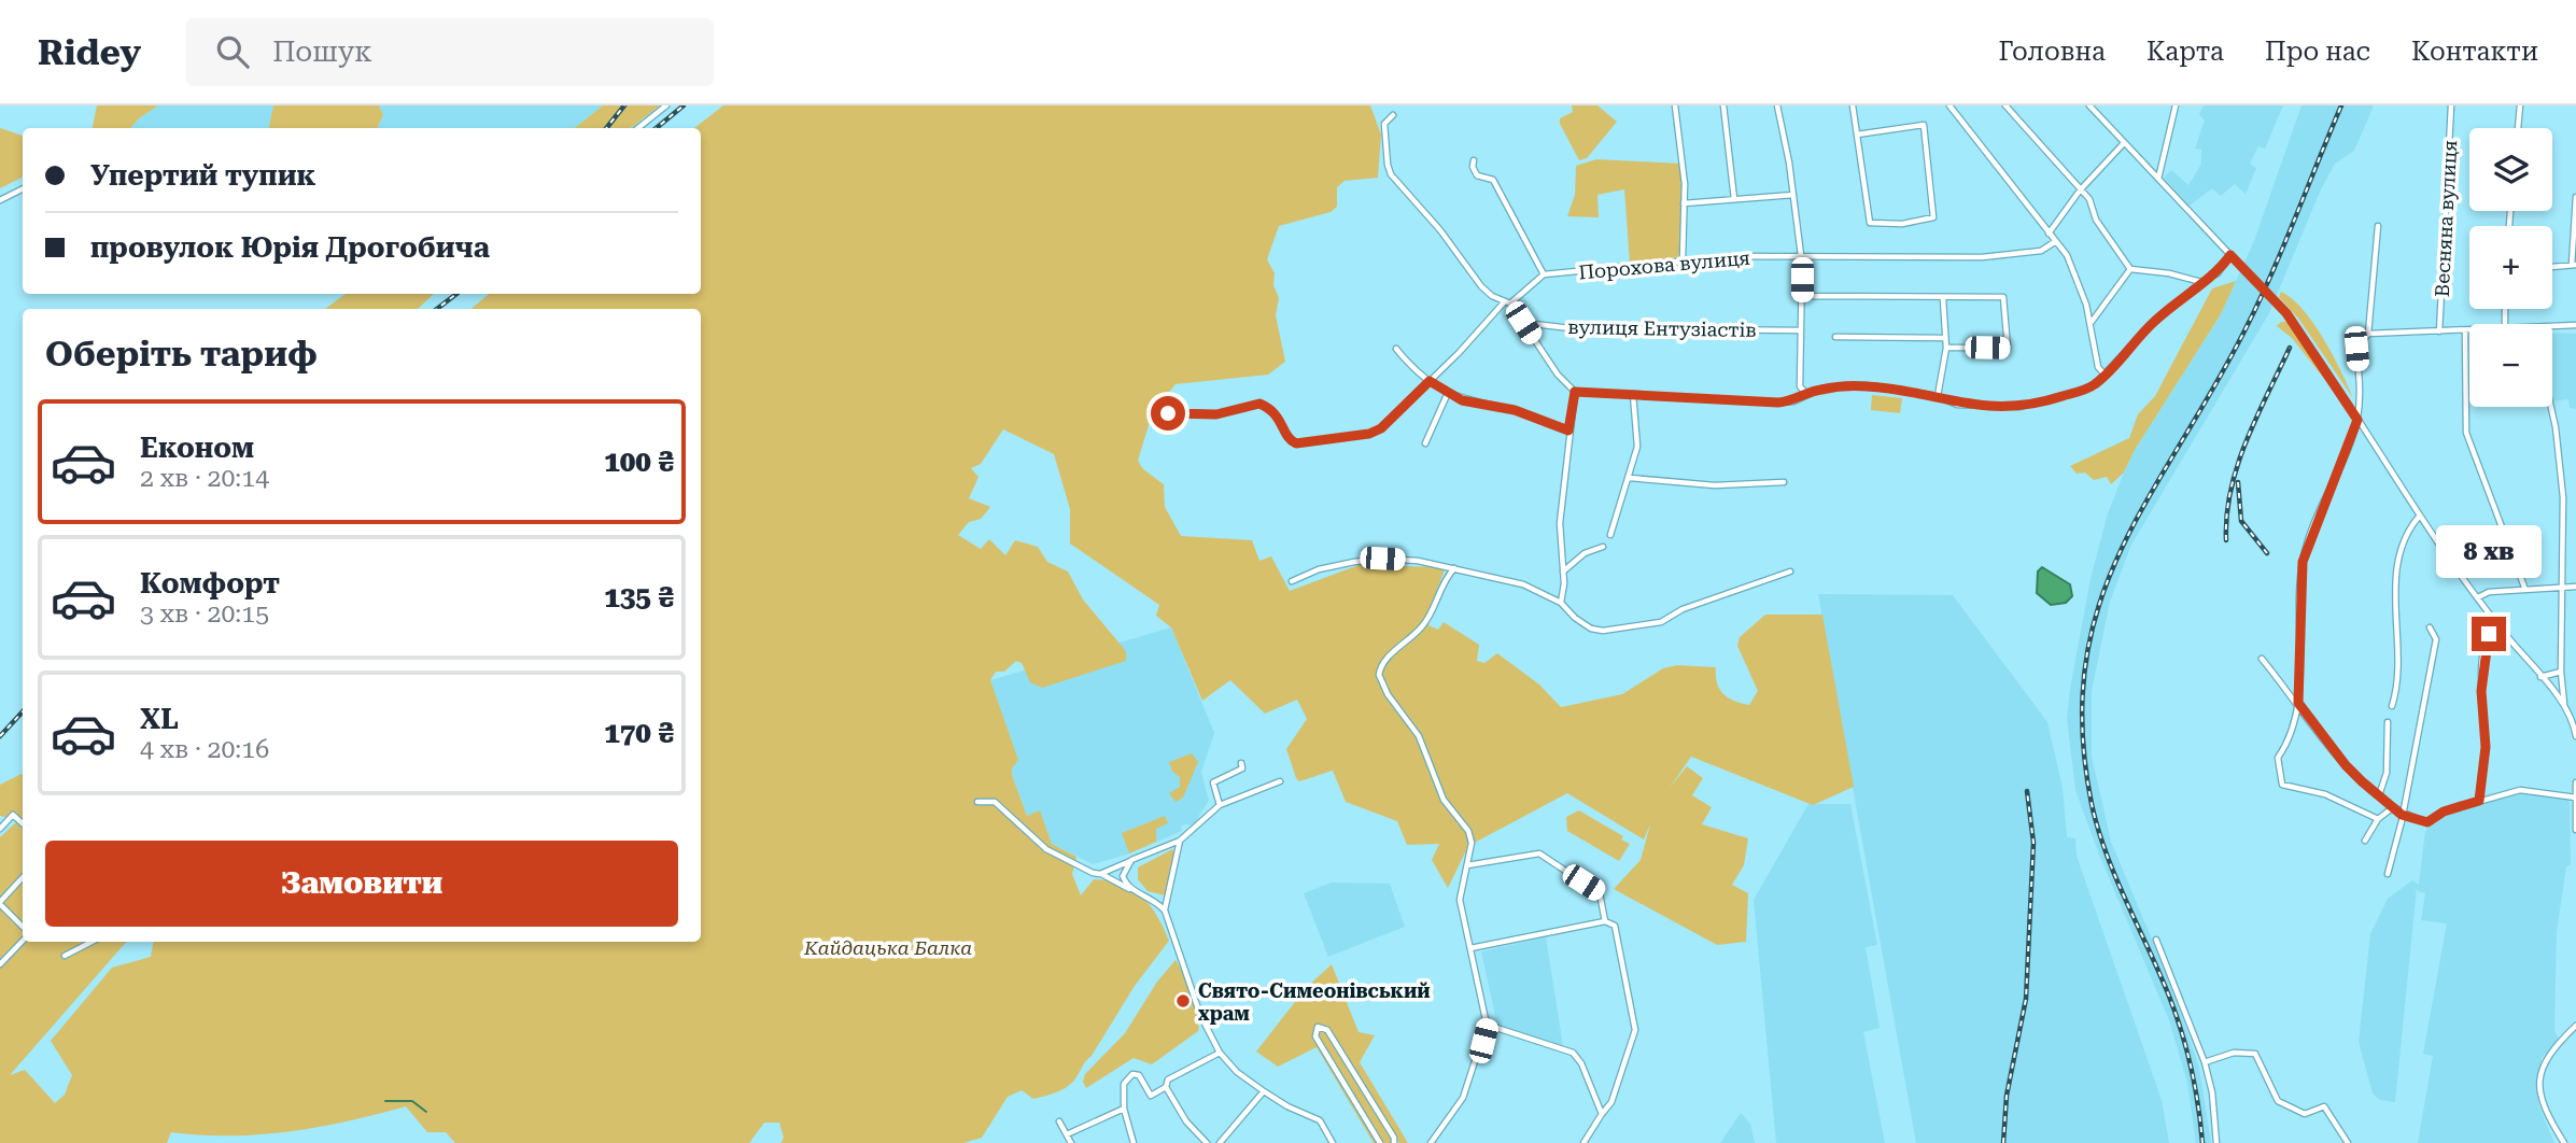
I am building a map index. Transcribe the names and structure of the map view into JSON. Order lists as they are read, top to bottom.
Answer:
{
  "streets": {
    "street": ["Весняна вулиця", "Порохова вулиця", "вулиця Ентузіастів"]
  },
  "parks": ["Кайдацька Балка"],
  "places": ["Свято-Симеонівський храм"],
  "page": {
    "header": "Ridey",
    "search": "Пошук",
    "nav": [
      "Головна",
      "Карта",
      "Про нас",
      "Контакти"
    ],
    "map_buttons": ["+", "−"],
    "banner": ["Упертий тупик", "провулок Юрія Дрогобича"],
    "heading": "Оберіть тариф",
    "list": [
      {
        "name": "Економ",
        "note": "2 хв · 20:14",
        "value": "100 ₴"
      },
      {
        "name": "Комфорт",
        "note": "3 хв · 20:15",
        "value": "135 ₴"
      },
      {
        "name": "XL",
        "note": "4 хв · 20:16",
        "value": "170 ₴"
      }
    ],
    "bubble": "8 хв",
    "buttons": "Замовити"
  }
}
